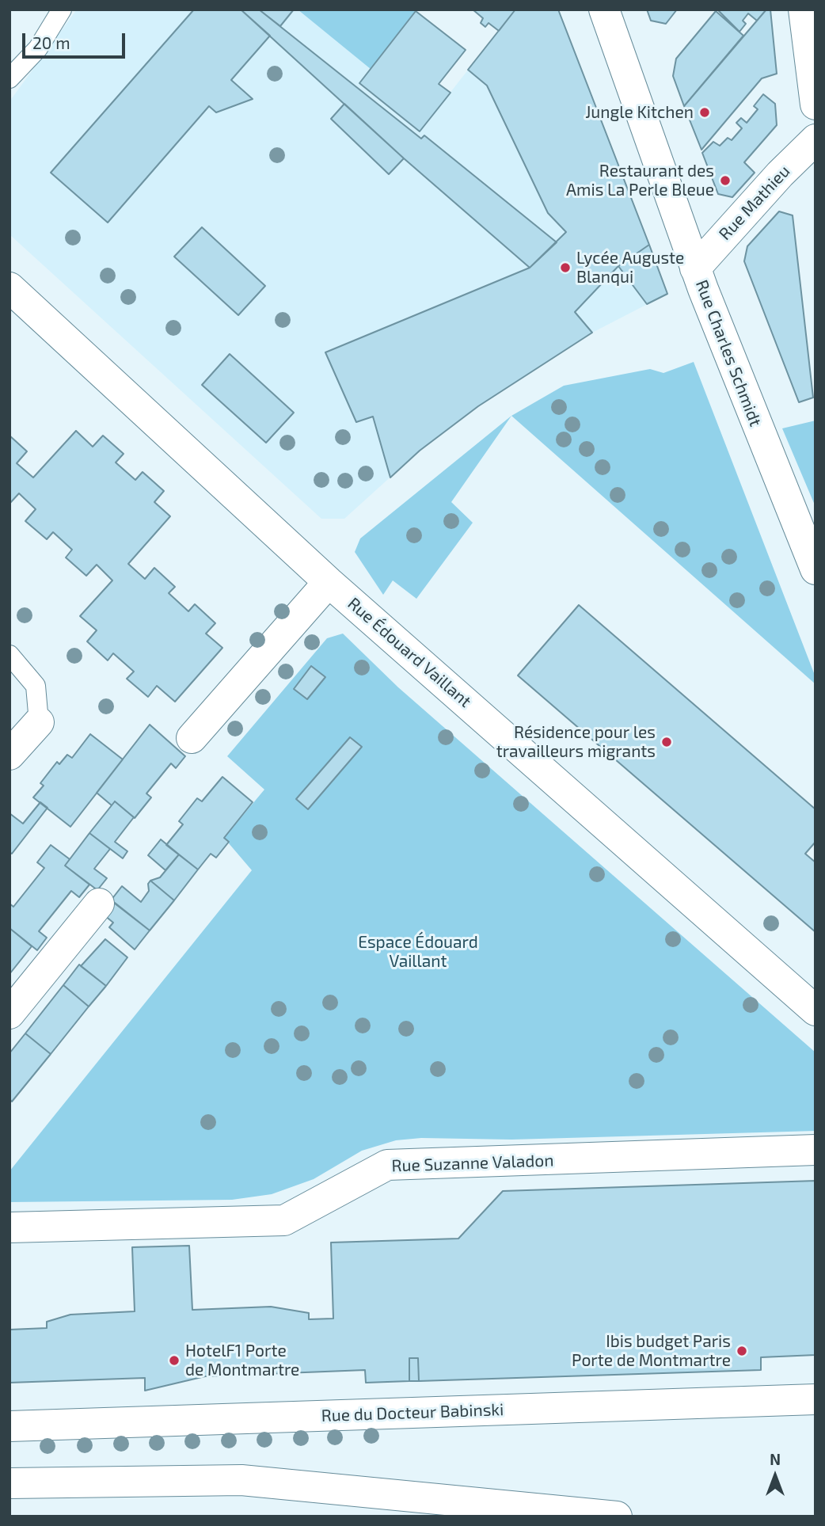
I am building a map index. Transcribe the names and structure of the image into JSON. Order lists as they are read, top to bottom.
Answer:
{
  "streets": {
    "main road": [
      "Rue Mathieu",
      "Rue Charles Schmidt",
      "Rue Édouard Vaillant",
      "Rue Suzanne Valadon",
      "Rue du Docteur Babinski"
    ]
  },
  "crossings": [
    ["Rue Mathieu", "Rue Charles Schmidt"]
  ],
  "parks": ["Espace Édouard Vaillant"],
  "places": [
    "Jungle Kitchen",
    "Restaurant des Amis La Perle Bleue",
    "Lycée Auguste Blanqui",
    "Résidence pour les travailleurs migrants",
    "Ibis budget Paris Porte de Montmartre",
    "HotelF1 Porte de Montmartre"
  ],
  "scale_bar": "20 m",
  "north": "top"
}
